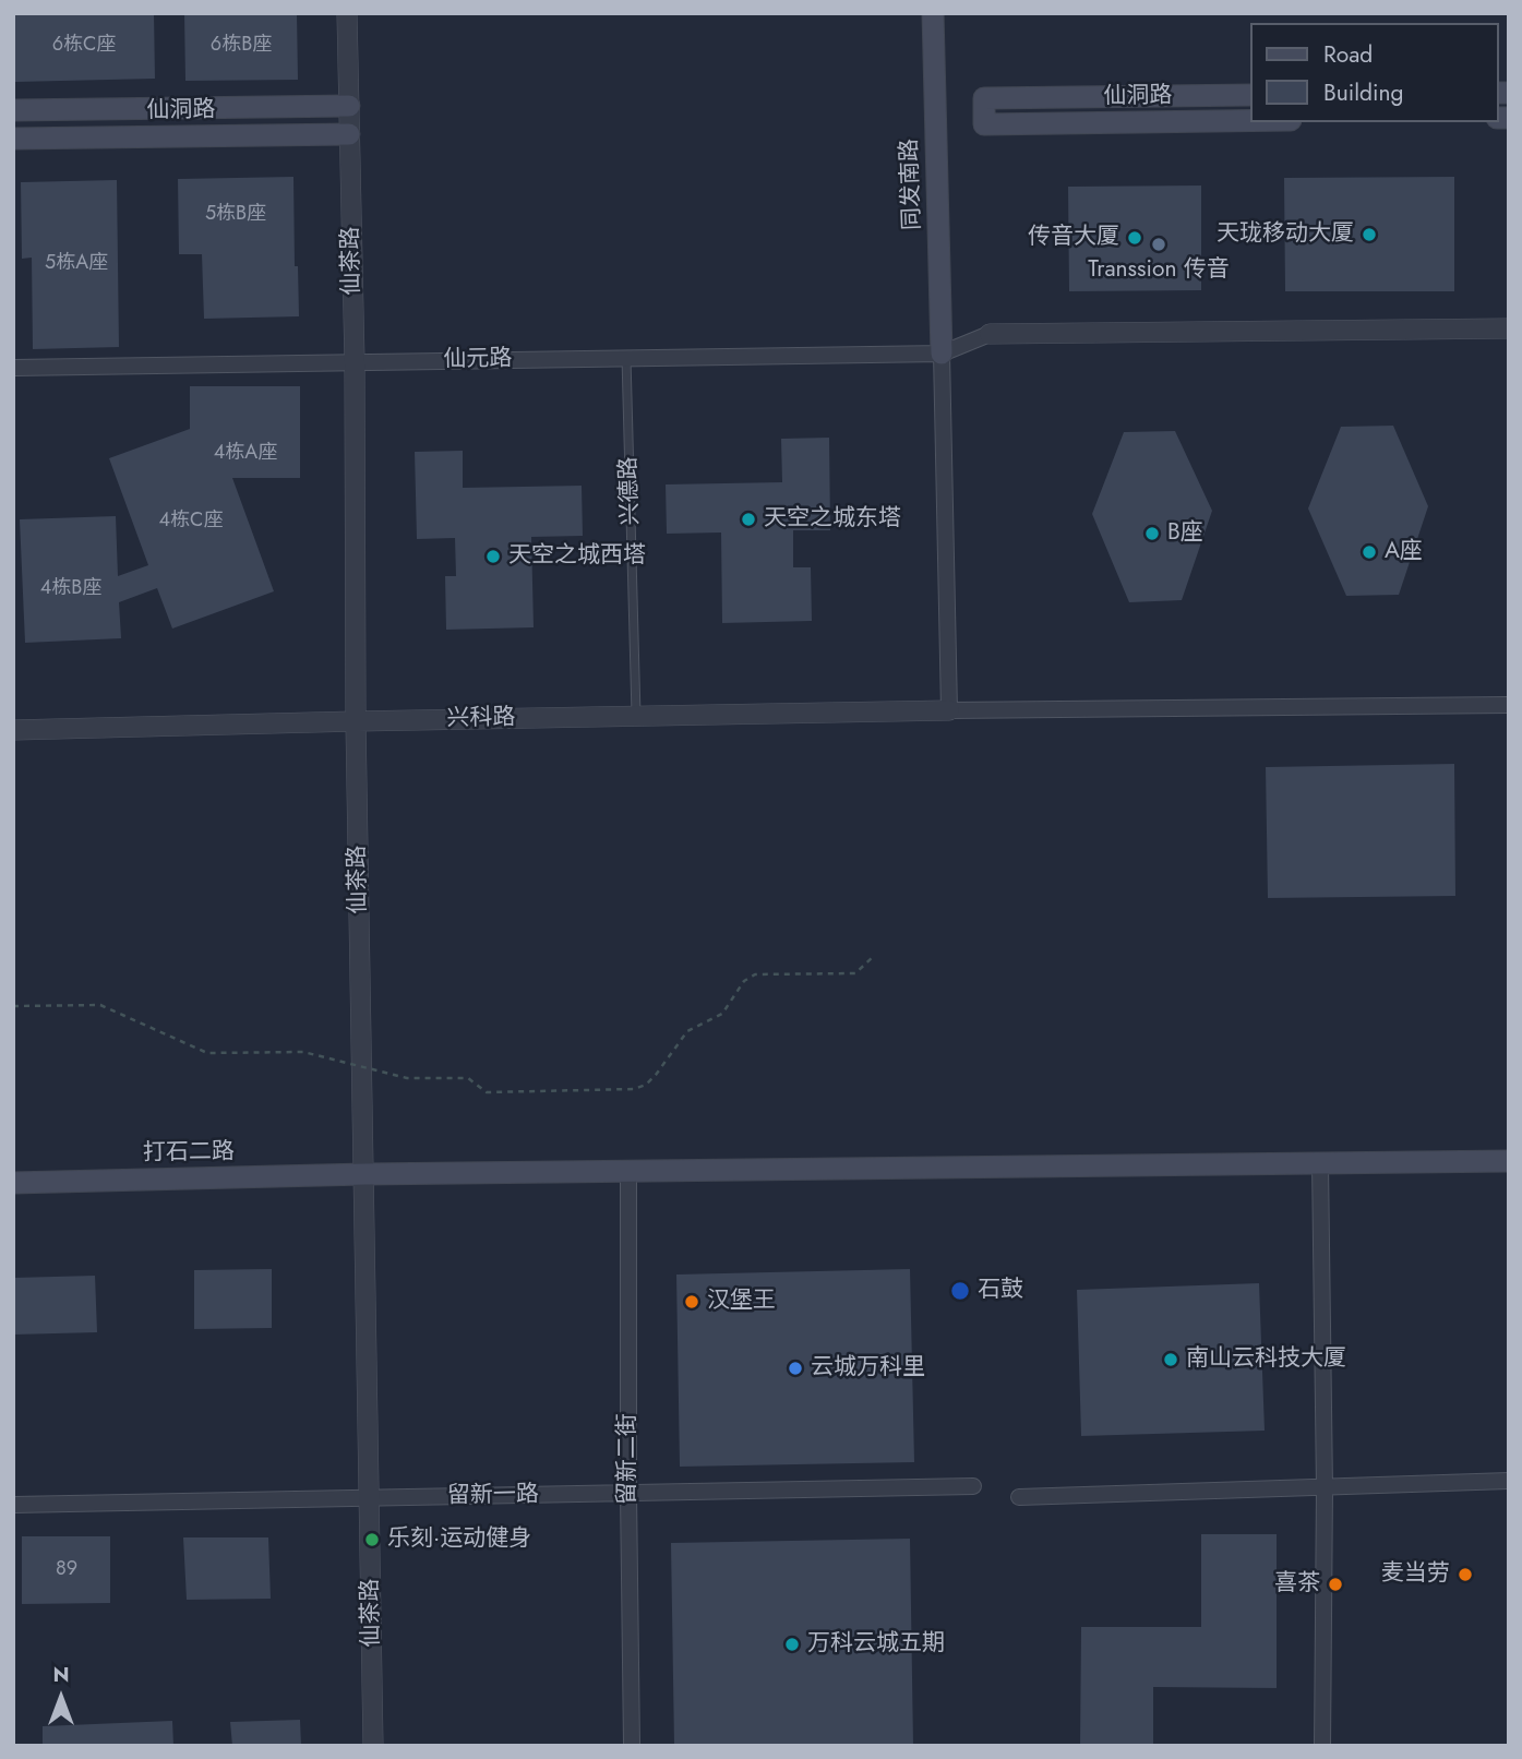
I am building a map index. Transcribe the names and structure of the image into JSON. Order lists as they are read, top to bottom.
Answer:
{
  "streets": {
    "main road": ["仙洞路", "同发南路", "打石二路"],
    "street": [
      "仙茶路",
      "仙元路",
      "兴科路",
      "留新二街",
      "留新一路"
    ],
    "lane": ["兴德路"]
  },
  "crossings": [
    ["仙洞路", "仙茶路"],
    ["同发南路", "仙元路"],
    ["仙茶路", "仙元路"],
    ["仙茶路", "兴科路"],
    ["仙茶路", "打石二路"],
    ["仙茶路", "留新一路"],
    ["仙元路", "兴德路"],
    ["兴德路", "兴科路"],
    ["打石二路", "留新二街"],
    ["留新二街", "留新一路"]
  ],
  "places": [
    "天珑移动大厦",
    "传音大厦",
    "Transsion 传音",
    "天空之城东塔",
    "B座",
    "A座",
    "天空之城西塔",
    "石鼓",
    "汉堡王",
    "南山云科技大厦",
    "云城万科里",
    "乐刻·运动健身",
    "麦当劳",
    "喜茶",
    "万科云城五期"
  ],
  "house_numbers": [
    "6栋C座",
    "6栋B座",
    "5栋B座",
    "5栋A座",
    "4栋A座",
    "4栋C座",
    "4栋B座",
    "89"
  ],
  "legend": ["Road", "Building"],
  "north": "top"
}
